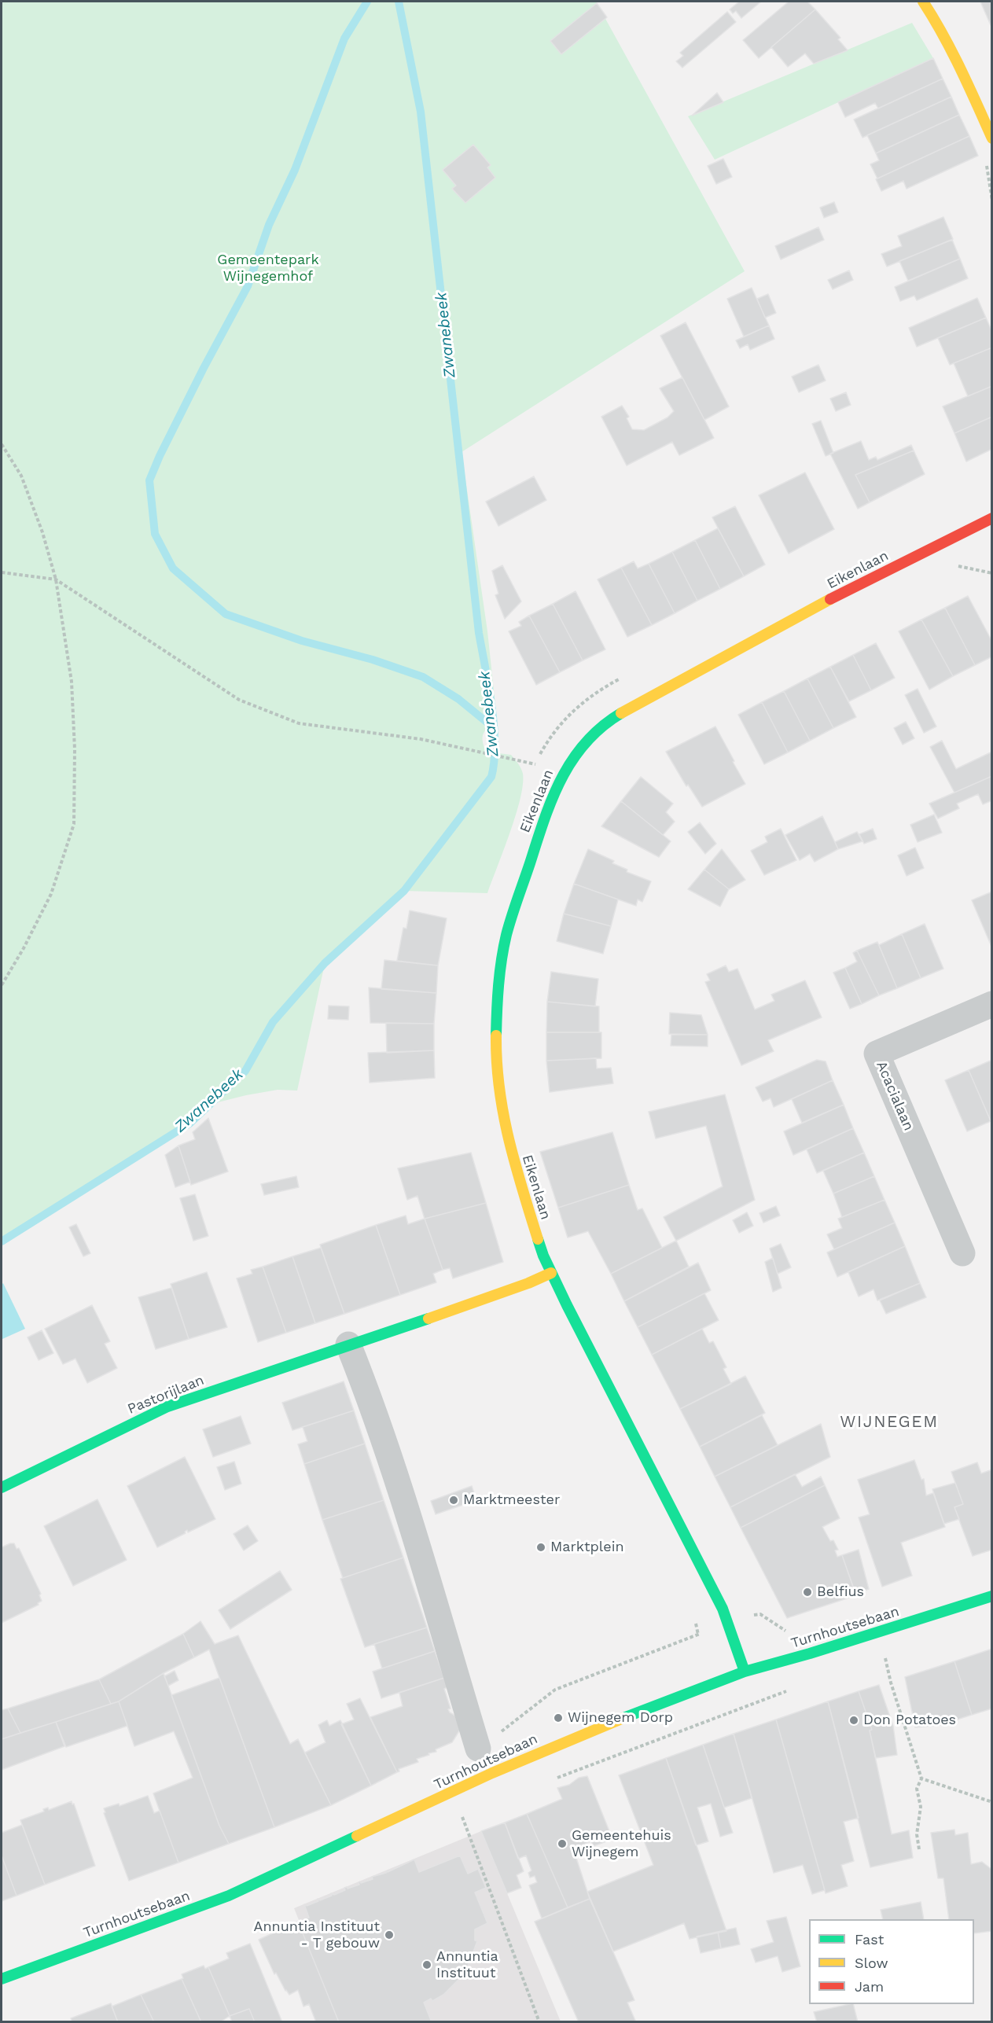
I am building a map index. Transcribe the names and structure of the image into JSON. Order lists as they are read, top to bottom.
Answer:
{
  "streets": {
    "street": [
      "Eikenlaan",
      "Acacialaan",
      "Pastorijlaan",
      "Turnhoutsebaan"
    ]
  },
  "districts": ["WIJNEGEM"],
  "water": ["Zwanebeek"],
  "parks": ["Gemeentepark Wijnegemhof"],
  "places": [
    "Marktmeester",
    "Marktplein",
    "Belfius",
    "Wijnegem Dorp",
    "Don Potatoes",
    "Gemeentehuis Wijnegem",
    "Annuntia Instituut - T gebouw",
    "Annuntia Instituut"
  ],
  "legend": ["Fast", "Slow", "Jam"]
}
